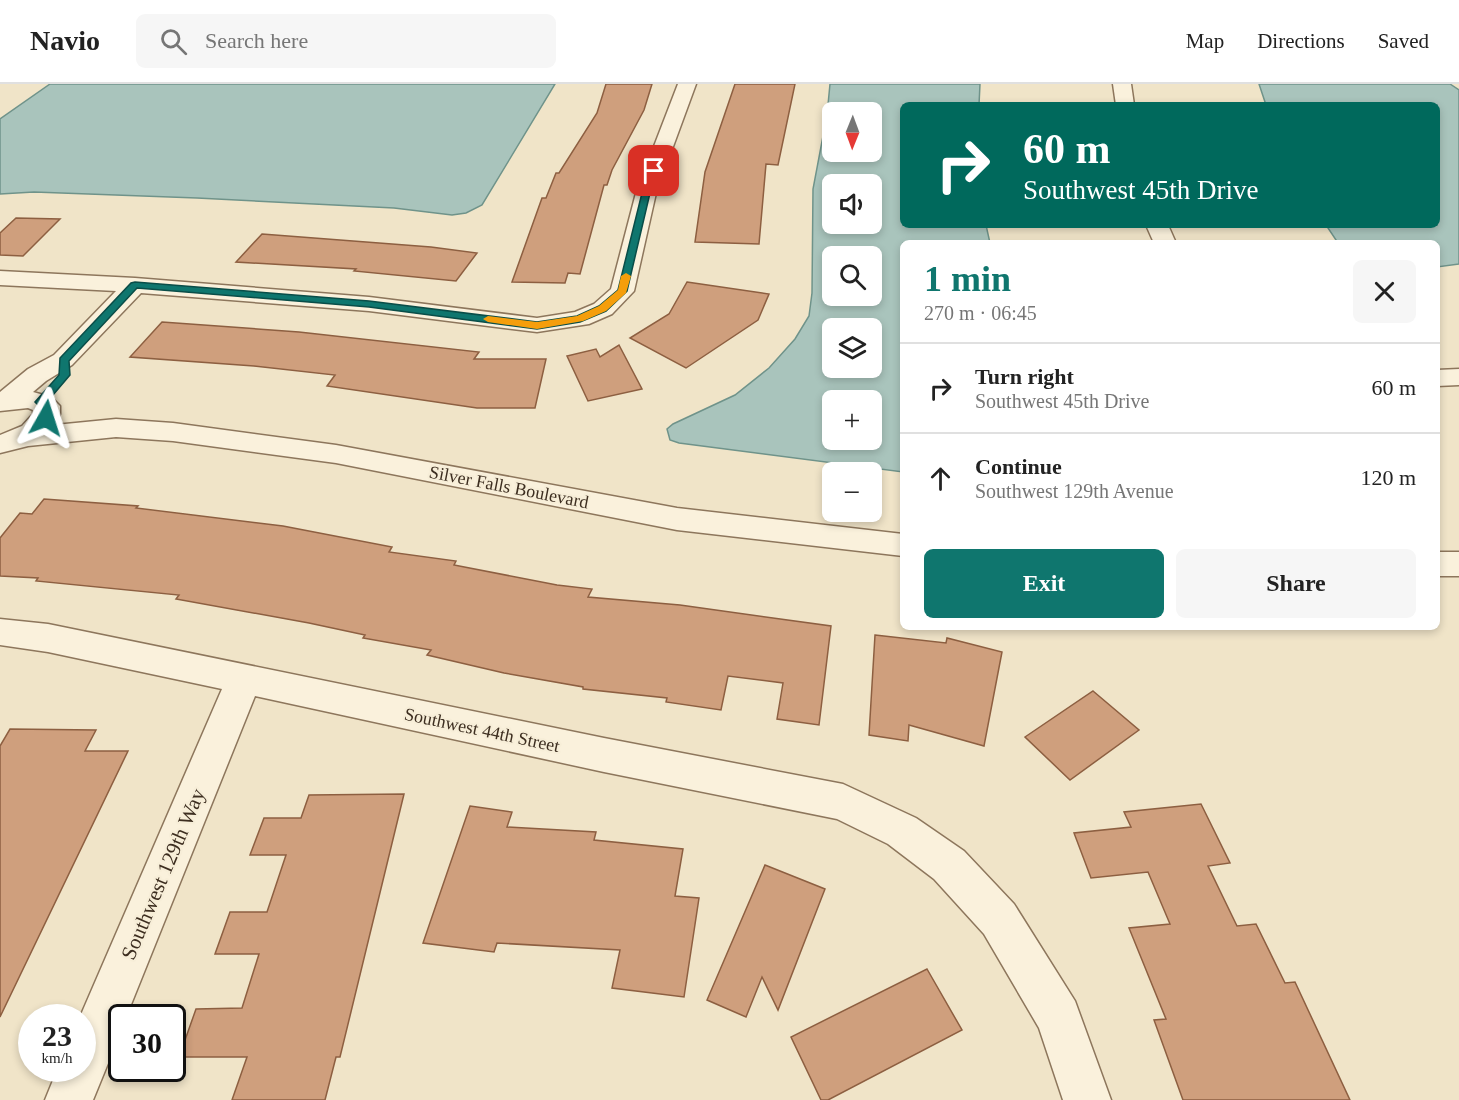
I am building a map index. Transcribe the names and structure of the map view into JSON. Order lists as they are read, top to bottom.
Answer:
{
  "streets": {
    "street": ["Silver Falls Boulevard", "Southwest 44th Street", "Southwest 129th Way"]
  },
  "crossings": [
    ["Southwest 44th Street", "Southwest 129th Way"]
  ],
  "north": "bottom",
  "page": {
    "header": "Navio",
    "search": "Search here",
    "nav": ["Map", "Directions", "Saved"],
    "map_buttons": ["+", "−"],
    "turn": ["60 m", "Southwest 45th Drive"],
    "heading": ["1 min", "270 m · 06:45"],
    "list": [
      {
        "name": "Turn right",
        "note": "Southwest 45th Drive",
        "value": "60 m"
      },
      {
        "name": "Continue",
        "note": "Southwest 129th Avenue",
        "value": "120 m"
      }
    ],
    "buttons": ["Exit", "Share"],
    "speed": "23 km/h",
    "limit": "30"
  }
}
